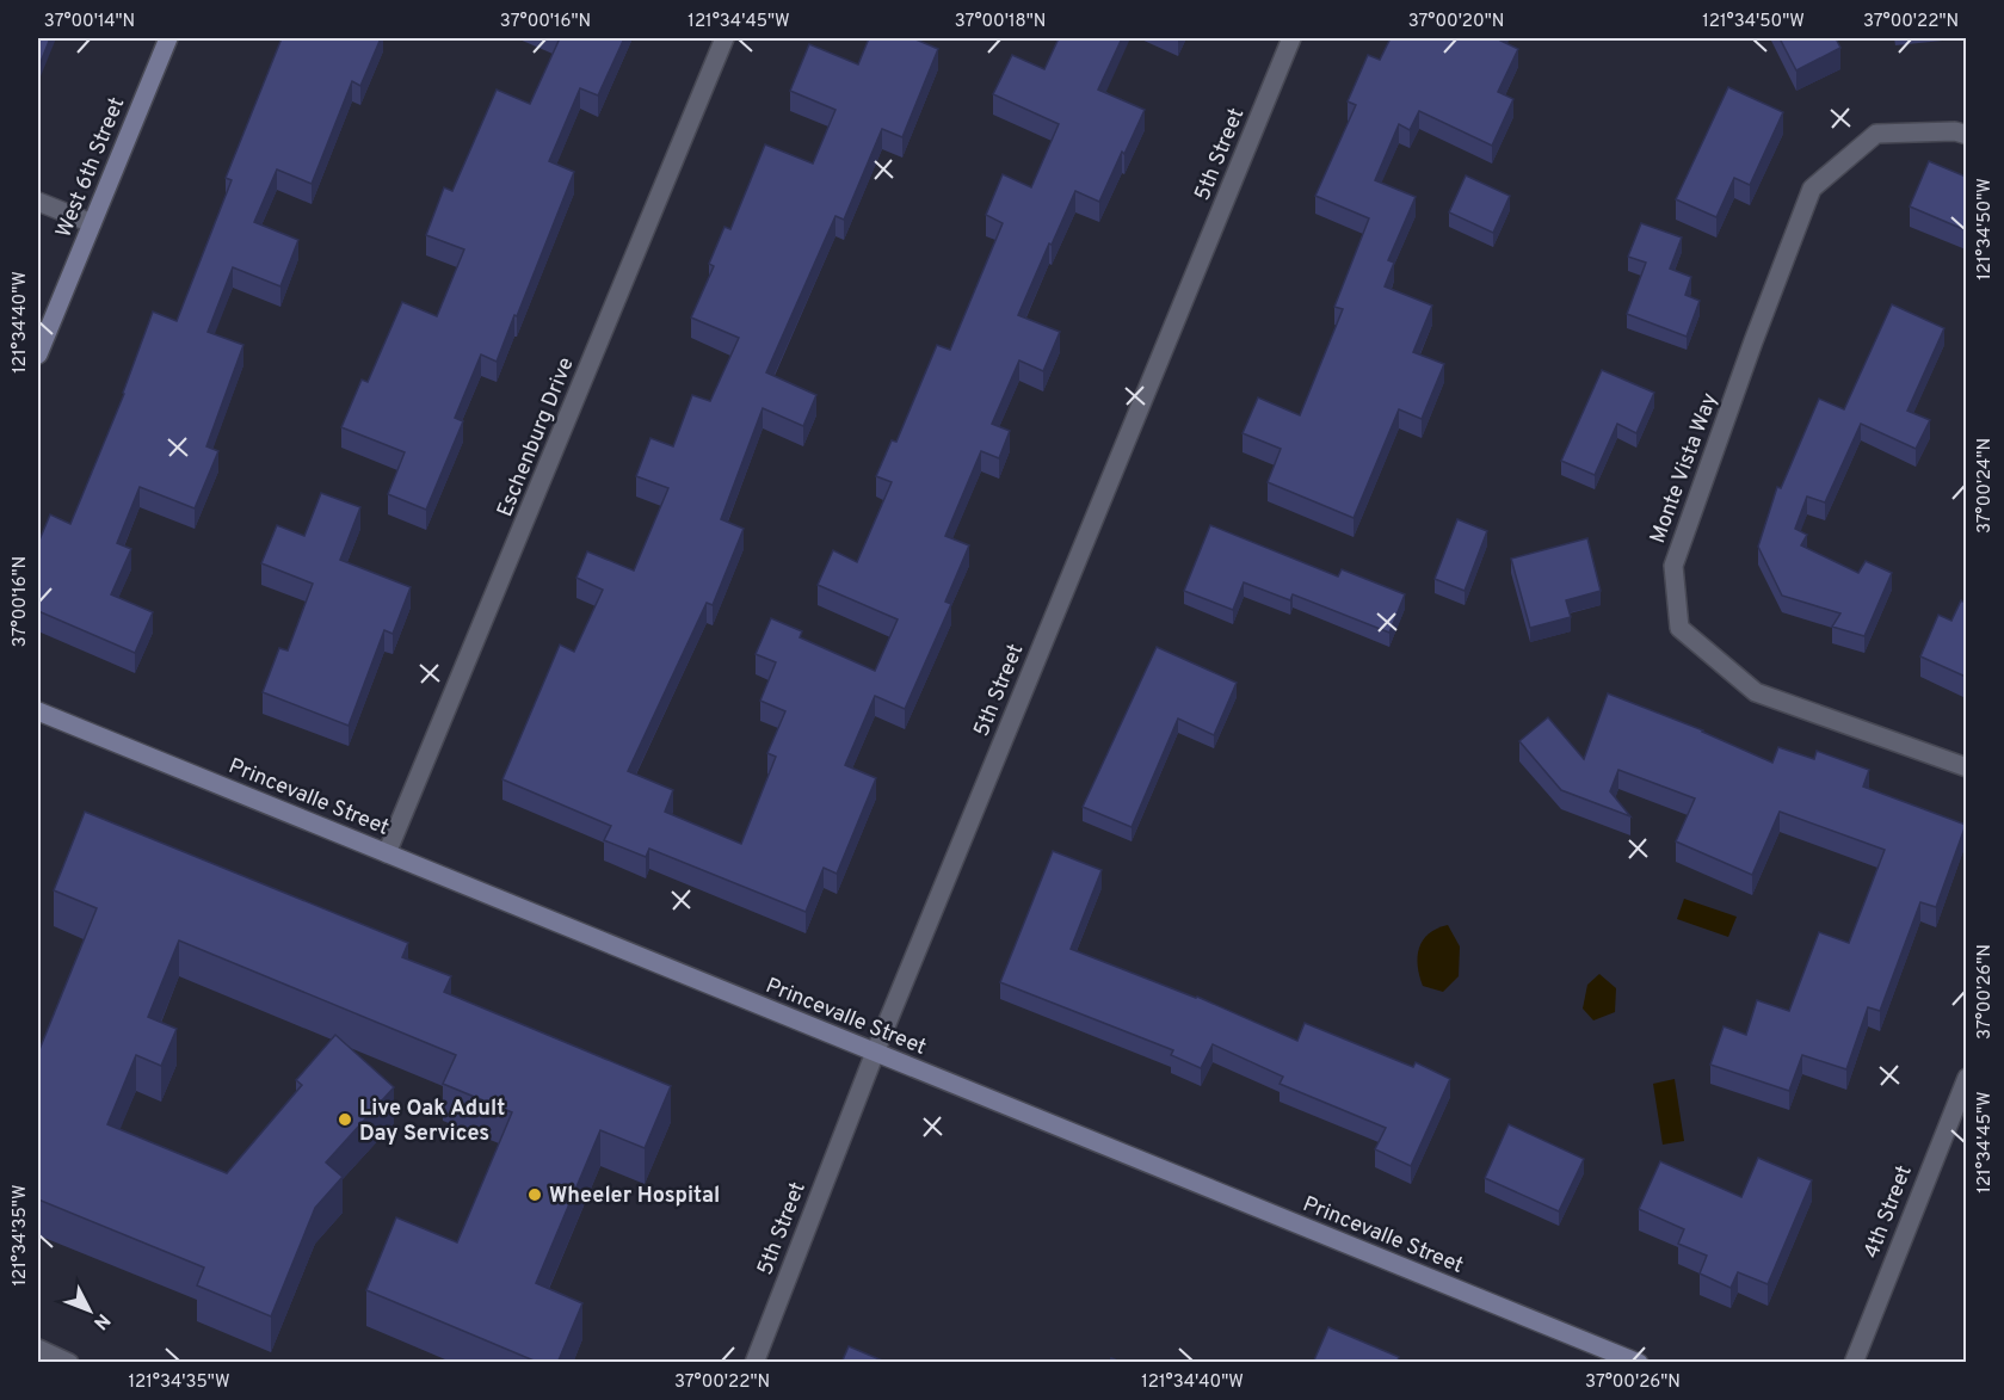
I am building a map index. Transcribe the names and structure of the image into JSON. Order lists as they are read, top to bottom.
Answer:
{
  "streets": {
    "street": [
      "5th Street",
      "West 6th Street",
      "Eschenburg Drive",
      "Monte Vista Way",
      "Princevalle Street",
      "4th Street"
    ]
  },
  "crossings": [
    ["5th Street", "Princevalle Street"],
    ["Eschenburg Drive", "Princevalle Street"]
  ],
  "places": ["Live Oak Adult Day Services", "Wheeler Hospital"],
  "north": "bottom right",
  "coordinates": [
    "37°00'14\"N",
    "37°00'16\"N",
    "121°34'45\"W",
    "37°00'18\"N",
    "37°00'20\"N",
    "121°34'50\"W",
    "37°00'22\"N",
    "121°34'40\"W",
    "37°00'24\"N",
    "37°00'26\"N",
    "121°34'35\"W"
  ]
}
